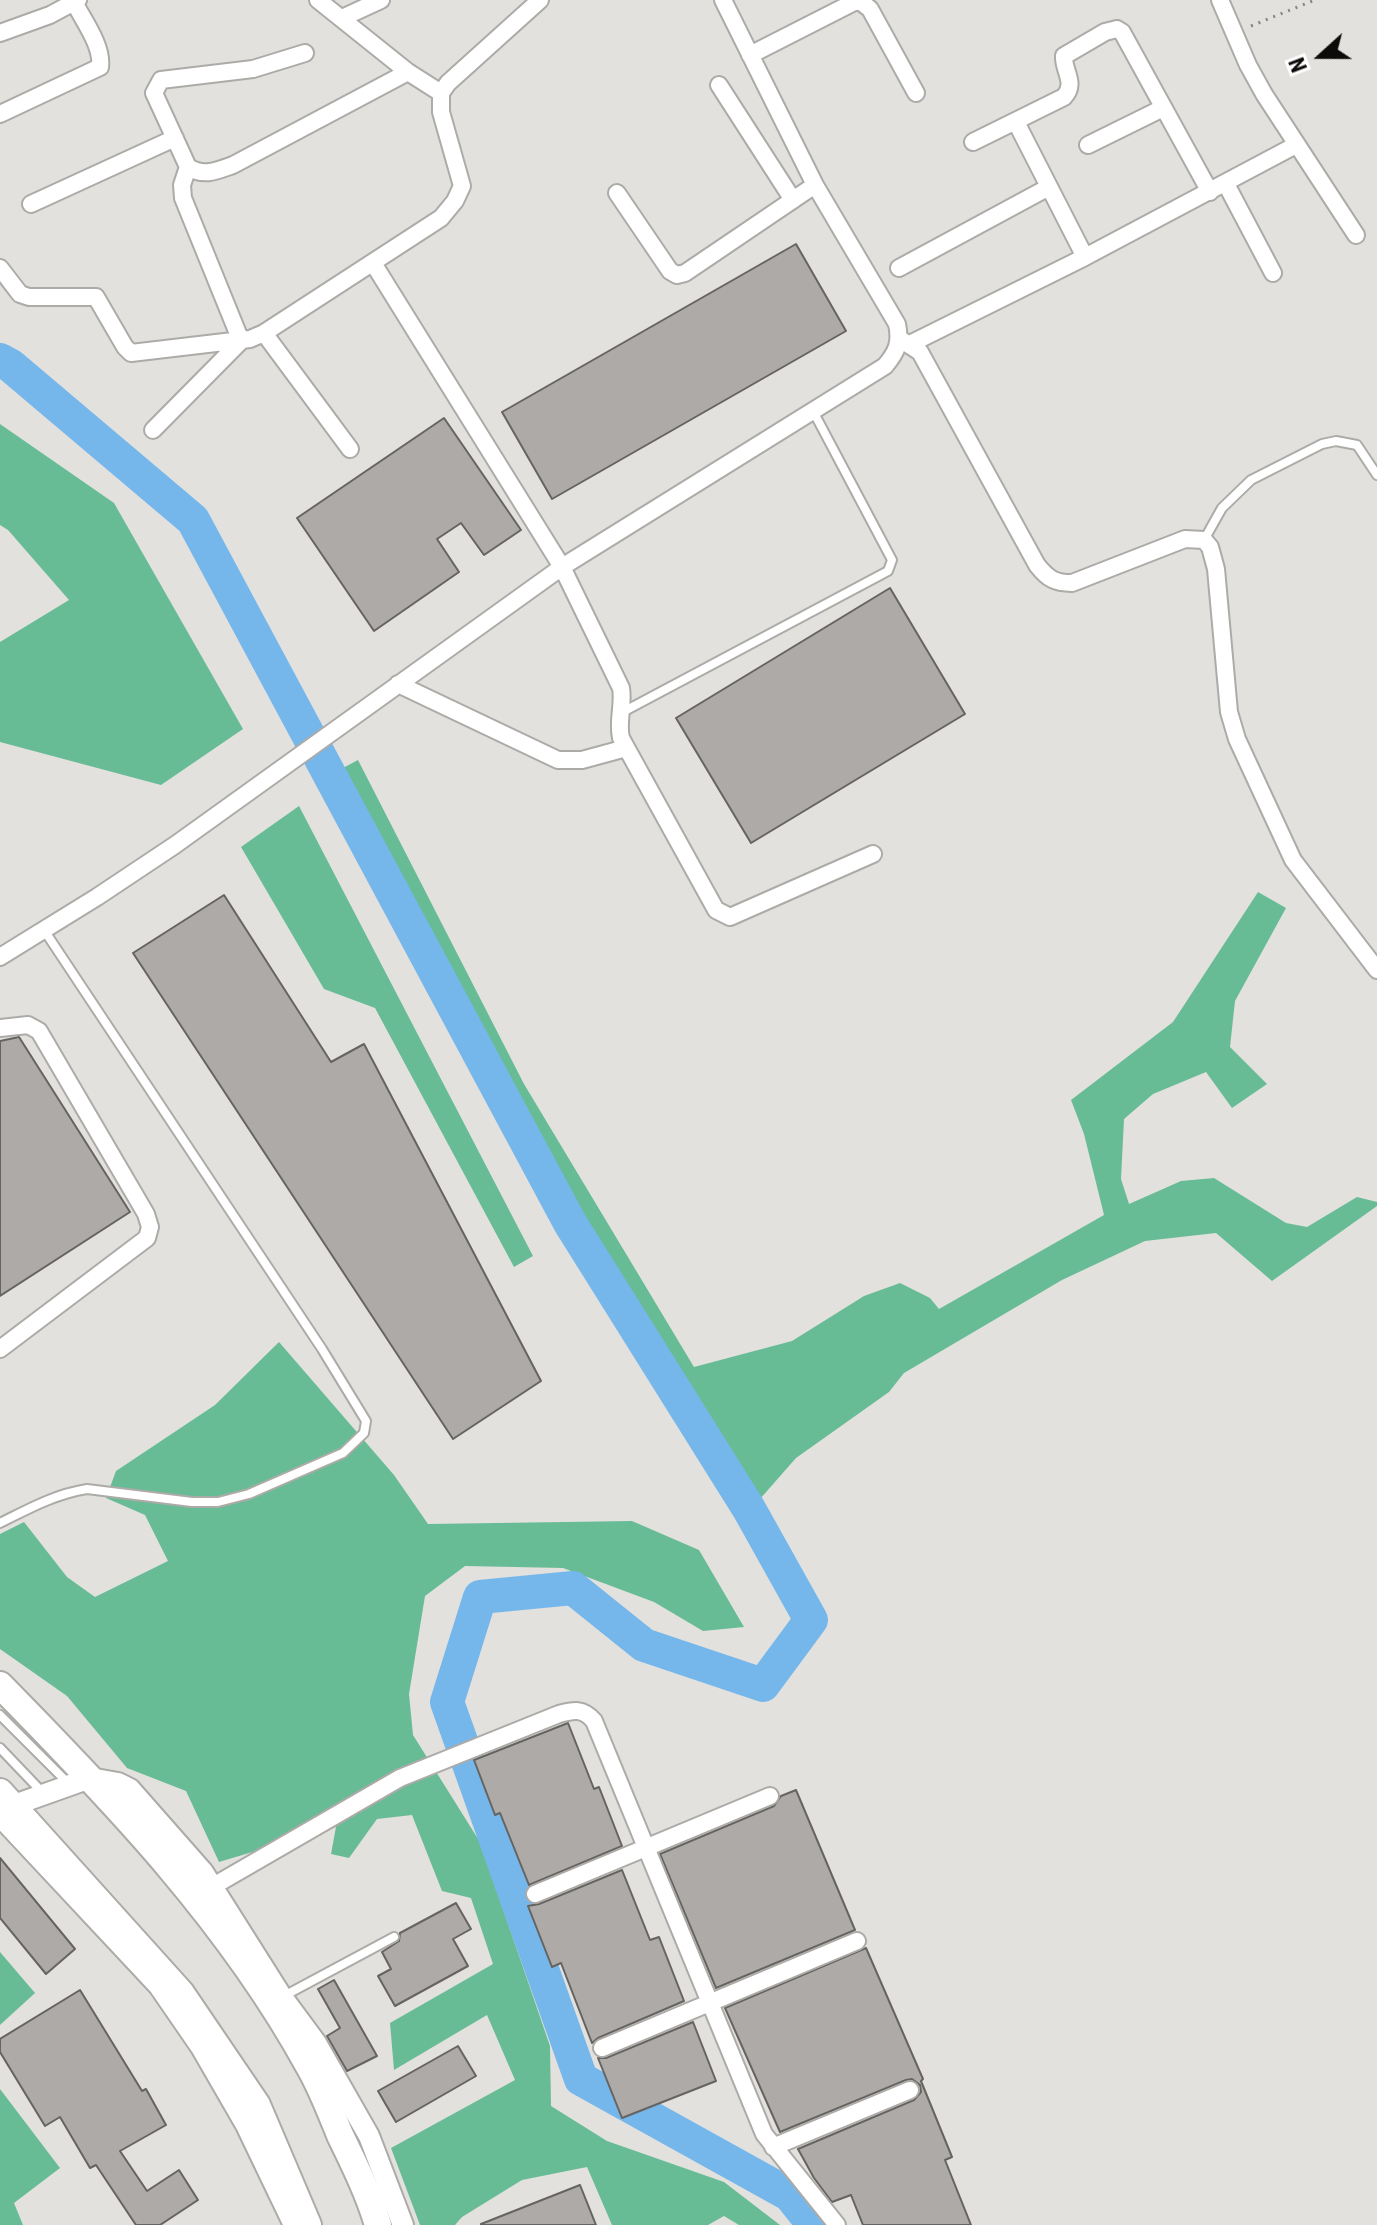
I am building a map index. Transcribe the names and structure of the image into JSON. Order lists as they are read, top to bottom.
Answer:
{
  "north": "left"
}
